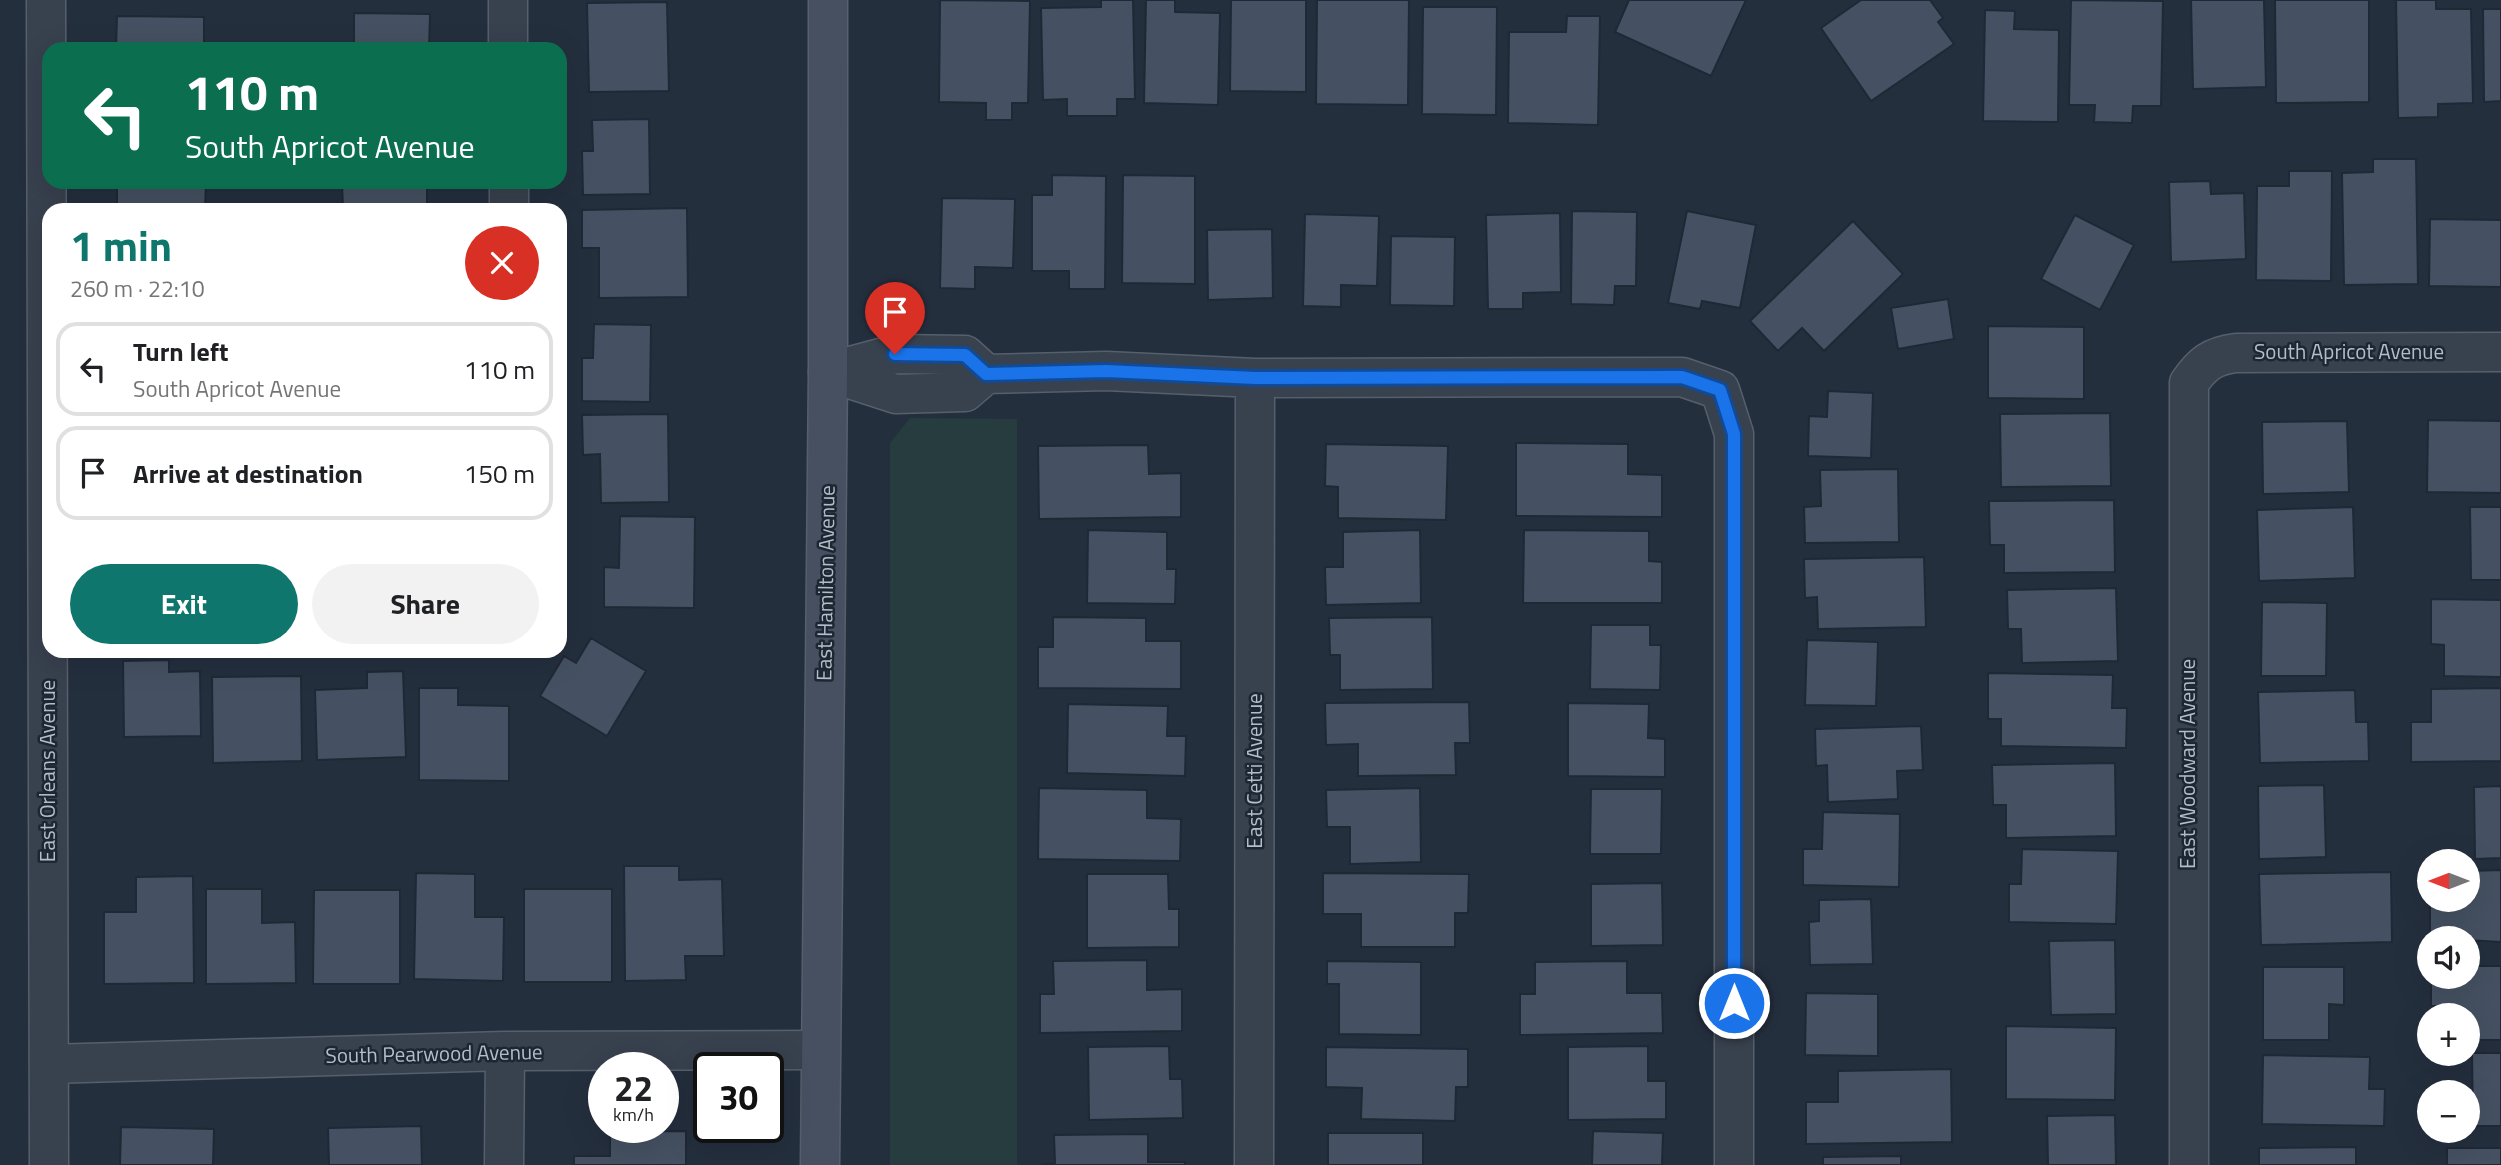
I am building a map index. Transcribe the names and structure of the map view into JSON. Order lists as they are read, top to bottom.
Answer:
{
  "streets": {
    "street": [
      "South Apricot Avenue",
      "East Hamilton Avenue",
      "East Woodward Avenue",
      "East Orleans Avenue",
      "East Cetti Avenue",
      "South Pearwood Avenue"
    ]
  },
  "crossings": [
    ["South Apricot Avenue", "East Woodward Avenue"],
    ["East Hamilton Avenue", "South Pearwood Avenue"],
    ["East Orleans Avenue", "South Pearwood Avenue"]
  ],
  "north": "left",
  "page": {
    "turn": ["110 m", "South Apricot Avenue"],
    "heading": ["1 min", "260 m · 22:10"],
    "list": [
      {
        "name": "Turn left",
        "note": "South Apricot Avenue",
        "value": "110 m"
      },
      {
        "name": "Arrive at destination",
        "value": "150 m"
      }
    ],
    "buttons": ["Exit", "Share"],
    "map_buttons": ["+", "−"],
    "speed": "22 km/h",
    "limit": "30"
  }
}
